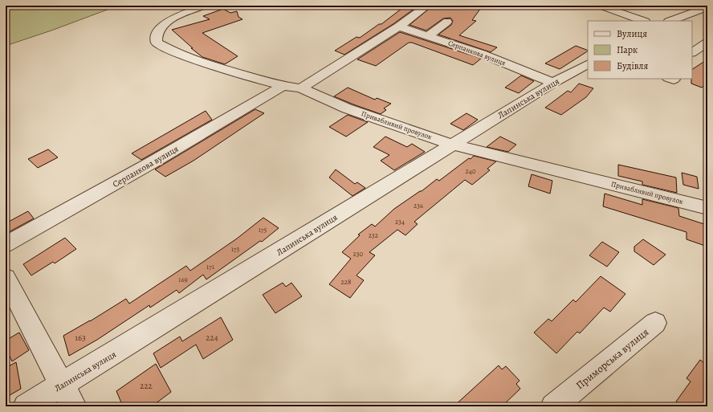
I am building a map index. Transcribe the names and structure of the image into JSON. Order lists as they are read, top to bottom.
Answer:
{
  "streets": {
    "street": [
      "Серпанкова вулиця",
      "Лапинська вулиця",
      "Привабливий провулок",
      "Приморська вулиця"
    ]
  },
  "crossings": [
    ["Серпанкова вулиця", "Лапинська вулиця"],
    ["Серпанкова вулиця", "Привабливий провулок"],
    ["Лапинська вулиця", "Привабливий провулок"]
  ],
  "house_numbers": [
    "240",
    "236",
    "234",
    "175",
    "232",
    "173",
    "230",
    "171",
    "169",
    "228",
    "163",
    "224",
    "222"
  ],
  "legend": ["Вулиця", "Парк", "Будівля"]
}
